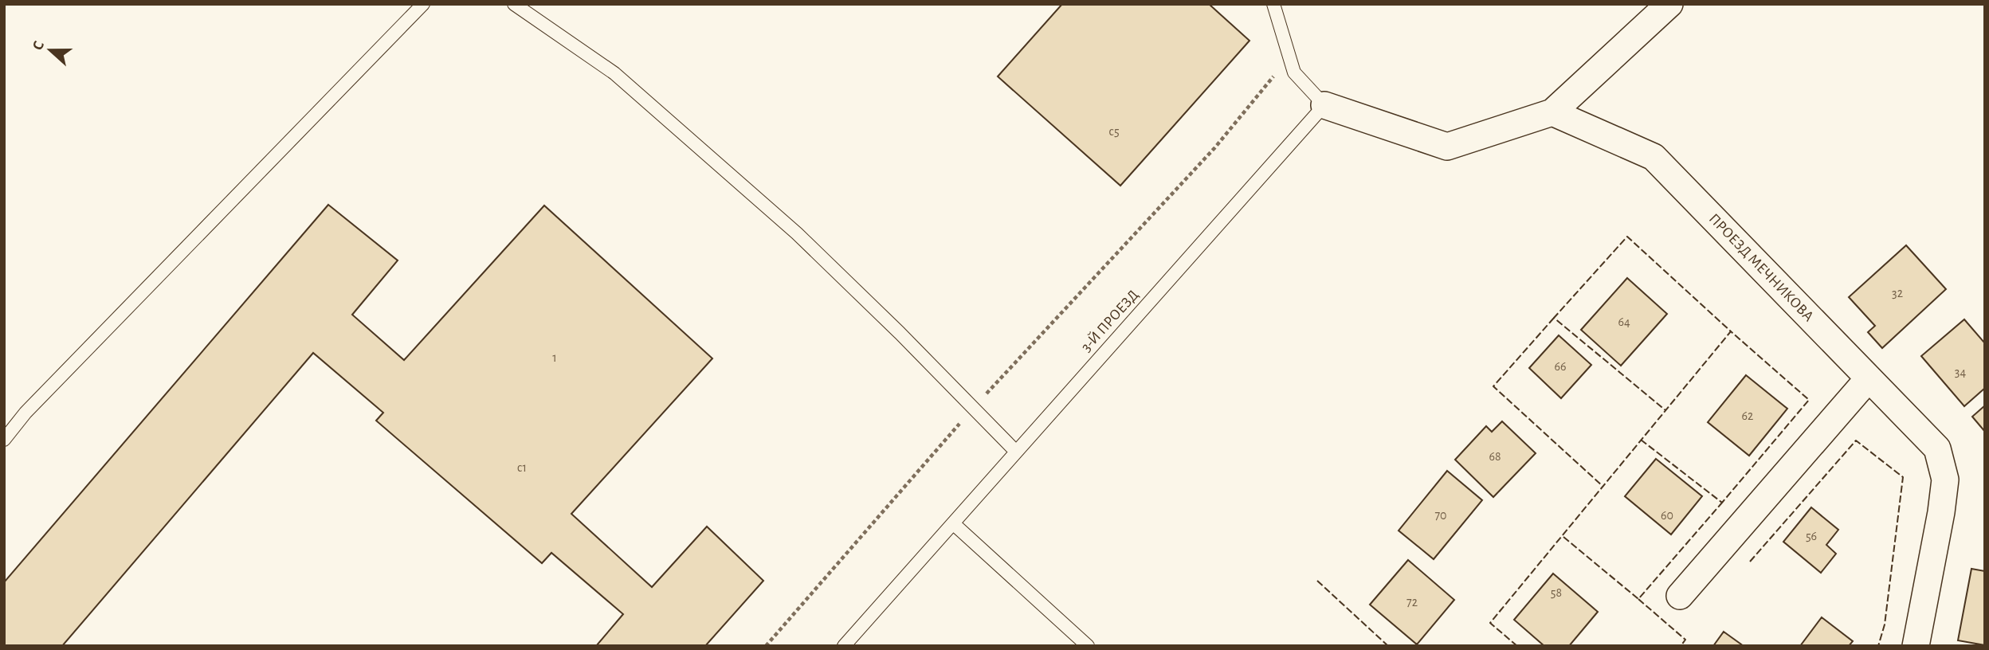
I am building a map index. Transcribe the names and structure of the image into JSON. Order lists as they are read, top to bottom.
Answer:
{
  "streets": {
    "street": ["ПРОЕЗД МЕЧНИКОВА"],
    "lane": ["3-Й ПРОЕЗД"]
  },
  "house_numbers": [
    "с5",
    "32",
    "64",
    "1",
    "66",
    "34",
    "62",
    "68",
    "с1",
    "70",
    "60",
    "56",
    "58",
    "72"
  ],
  "north": "left"
}
